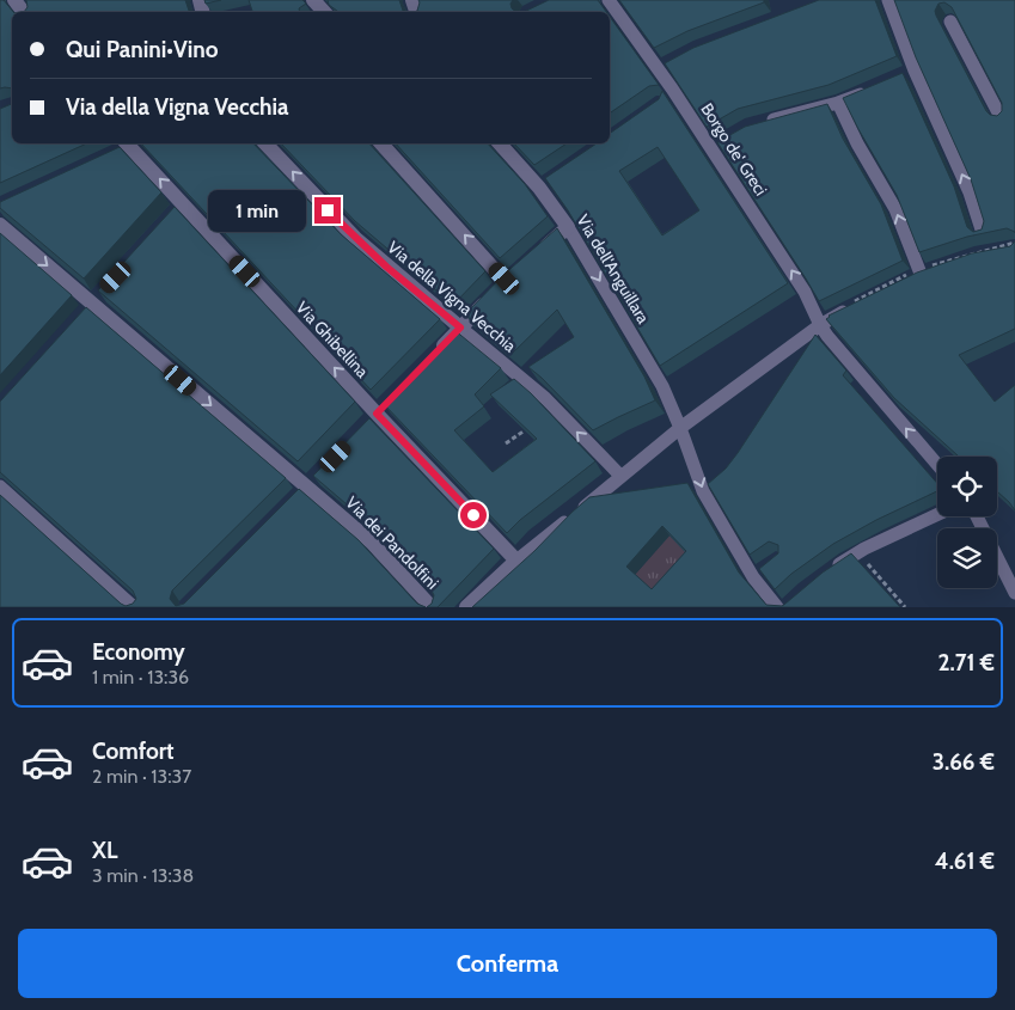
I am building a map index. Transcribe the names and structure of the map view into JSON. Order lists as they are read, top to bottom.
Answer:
{
  "streets": {
    "street": [
      "Borgo de' Greci",
      "Via dell'Anguillara",
      "Via della Vigna Vecchia",
      "Via Ghibellina",
      "Via dei Pandolfini"
    ]
  },
  "one_way": [
    "Borgo de' Greci",
    "Via dell'Anguillara",
    "Via della Vigna Vecchia",
    "Via Ghibellina",
    "Via dei Pandolfini"
  ],
  "page": {
    "banner": ["Qui Panini•Vino", "Via della Vigna Vecchia"],
    "bubble": "1 min",
    "list": [
      {
        "name": "Economy",
        "note": "1 min · 13:36",
        "value": "2.71 €"
      },
      {
        "name": "Comfort",
        "note": "2 min · 13:37",
        "value": "3.66 €"
      },
      {
        "name": "XL",
        "note": "3 min · 13:38",
        "value": "4.61 €"
      }
    ],
    "buttons": "Conferma"
  }
}
